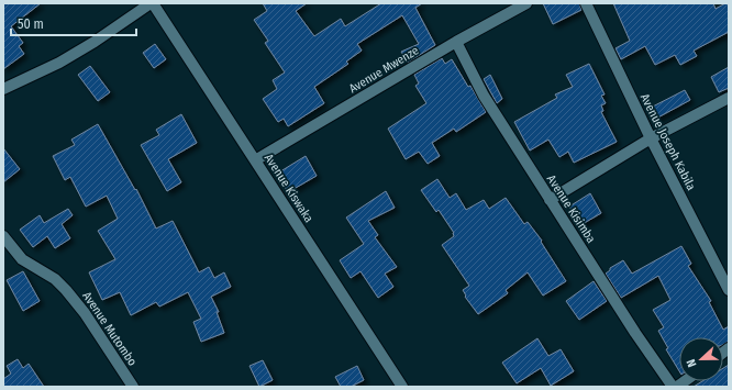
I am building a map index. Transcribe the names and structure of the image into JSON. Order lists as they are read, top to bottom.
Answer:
{
  "streets": {
    "street": [
      "Avenue Mwenze",
      "Avenue Joseph Kabila",
      "Avenue Kiswaka",
      "Avenue Kisimba",
      "Avenue Mutombo"
    ]
  },
  "crossings": [
    ["Avenue Mwenze", "Avenue Kiswaka"],
    ["Avenue Mwenze", "Avenue Kisimba"]
  ],
  "scale_bar": "50 m",
  "north": "left"
}
